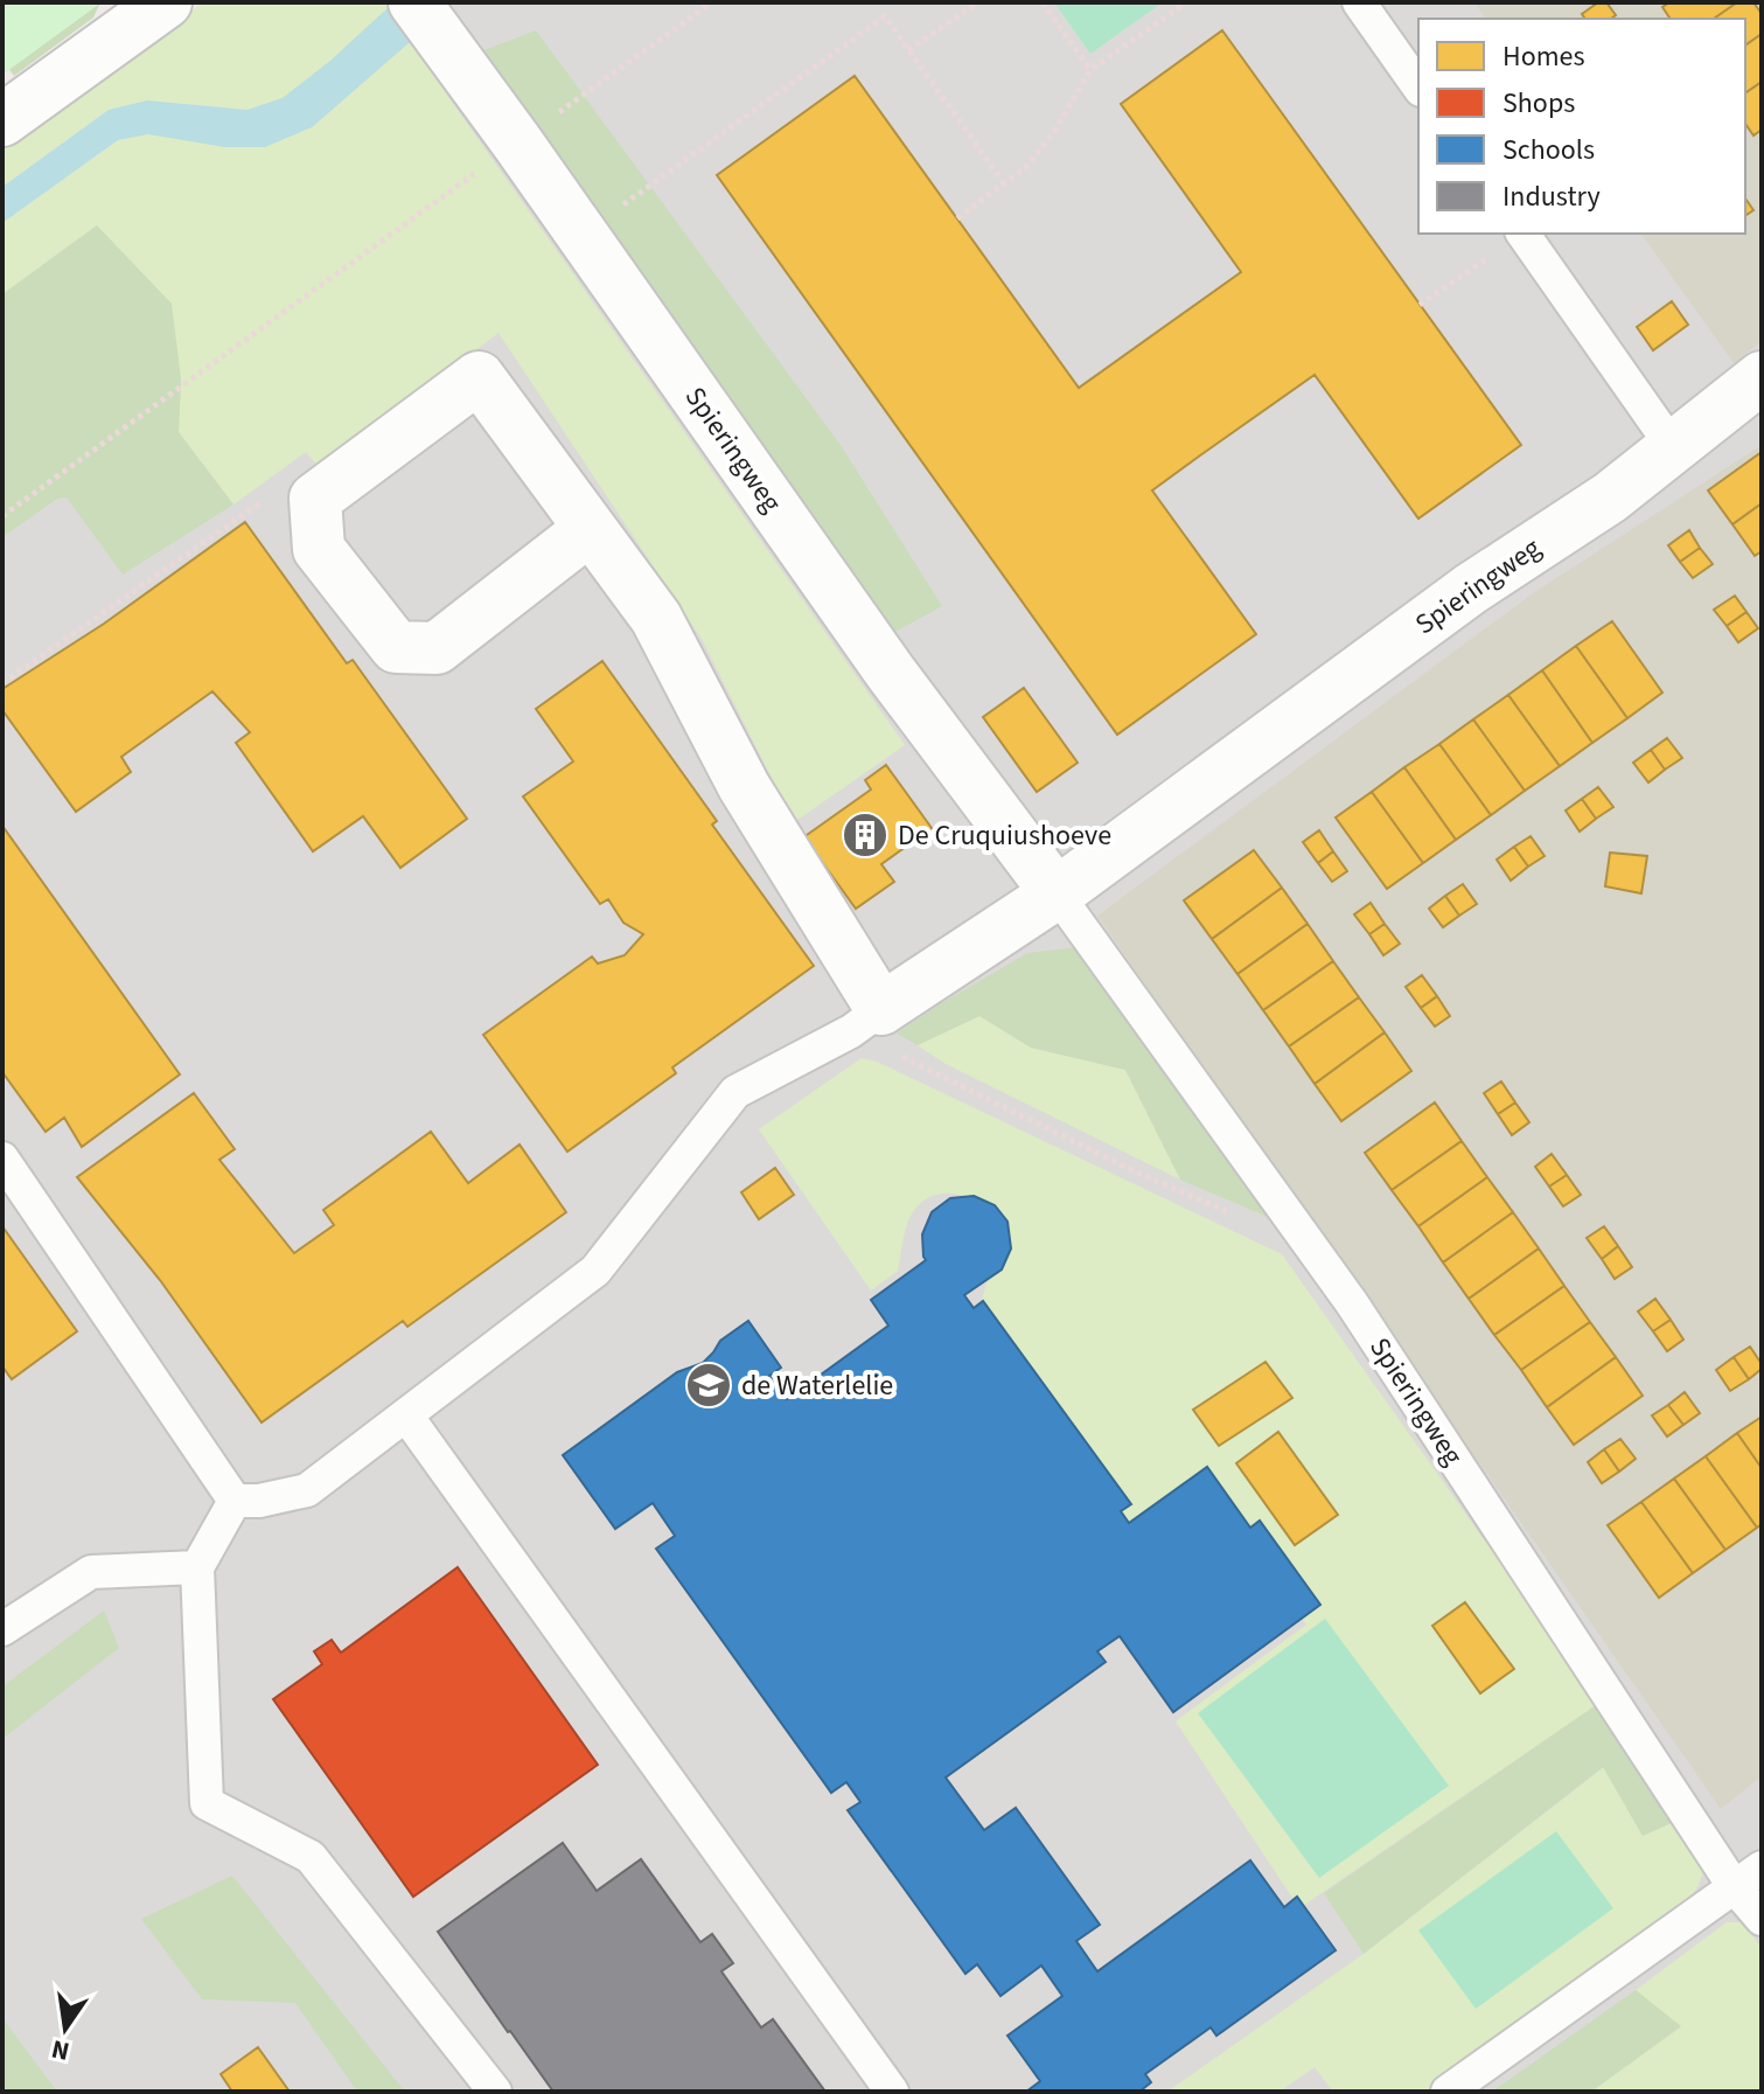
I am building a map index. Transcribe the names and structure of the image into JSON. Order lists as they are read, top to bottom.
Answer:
{
  "streets": {
    "street": ["Spieringweg"]
  },
  "places": {
    "building": ["De Cruquiushoeve"],
    "school or university": ["de Waterlelie"]
  },
  "legend": [
    "Homes",
    "Shops",
    "Schools",
    "Industry"
  ],
  "north": "bottom"
}
